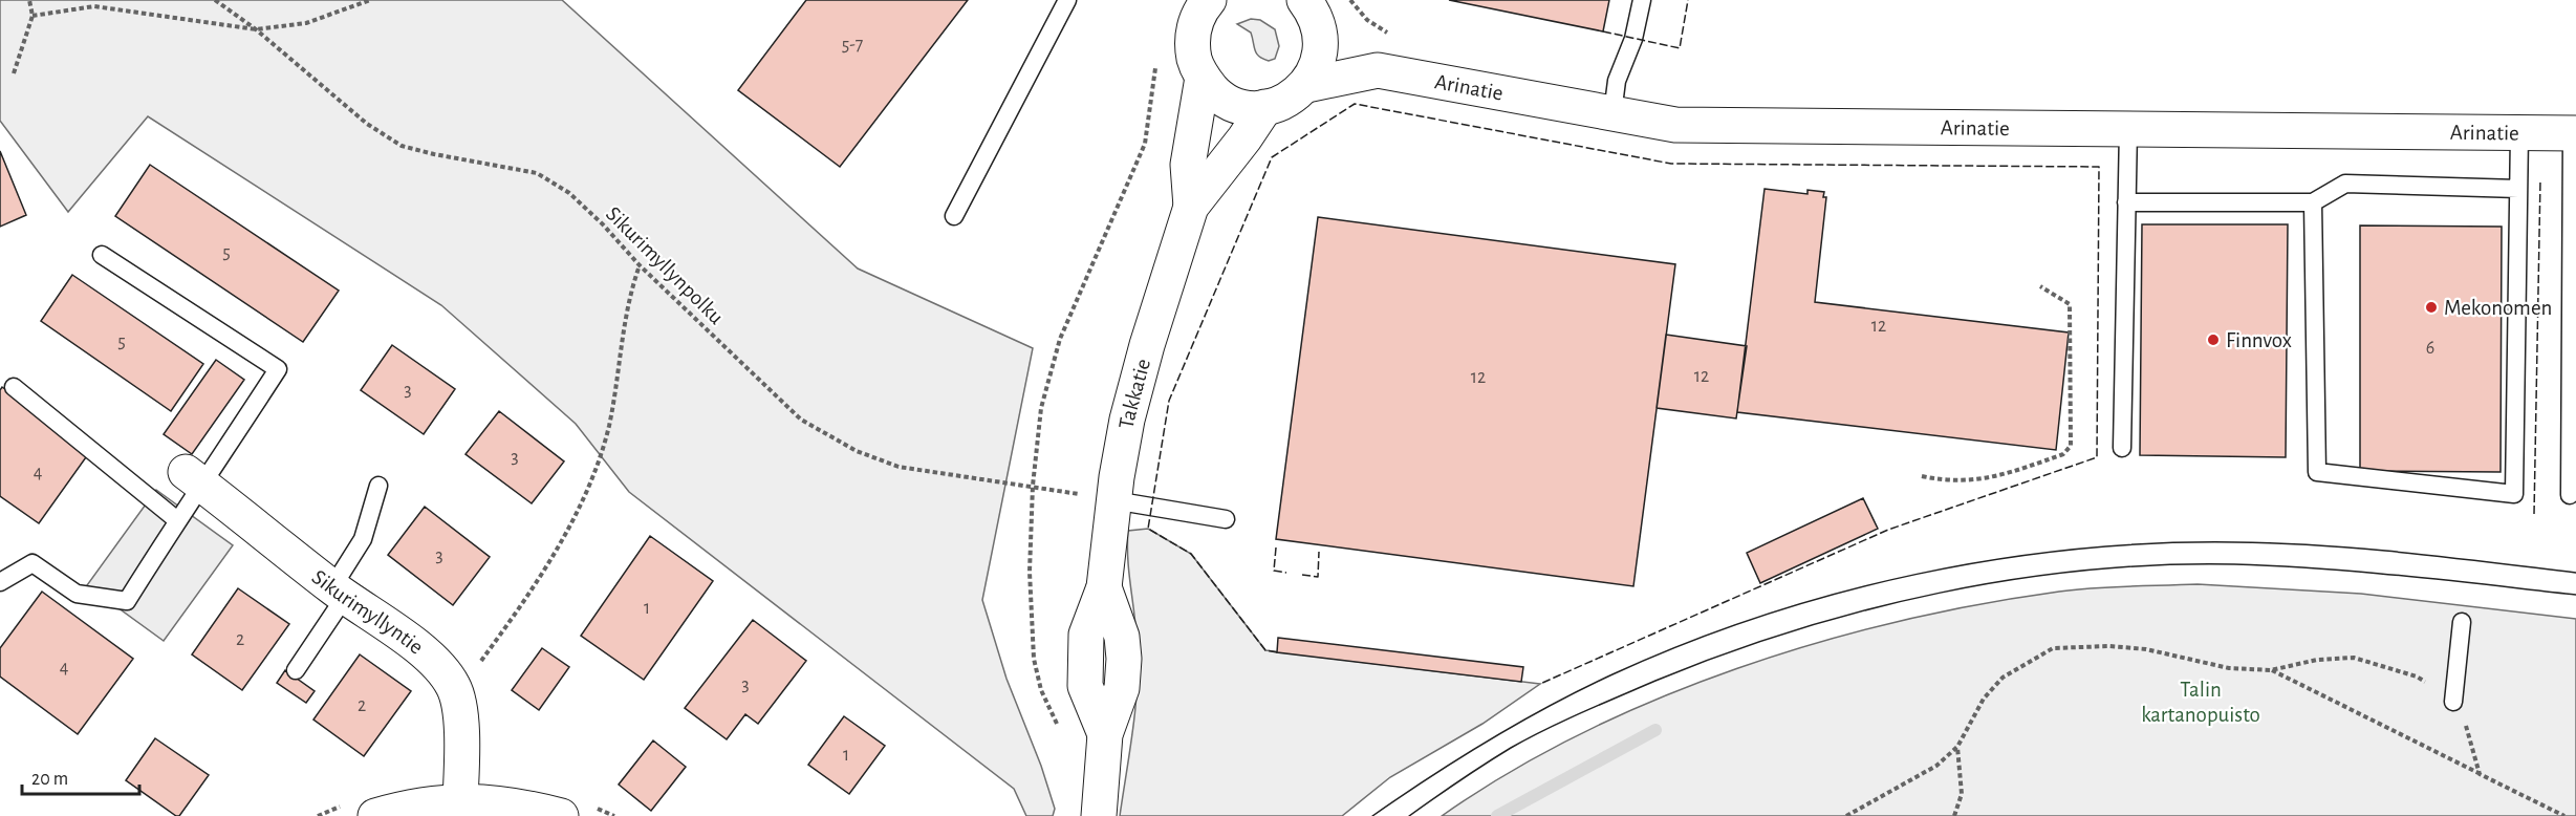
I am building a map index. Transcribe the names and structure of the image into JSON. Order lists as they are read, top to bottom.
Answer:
{
  "streets": {
    "street": ["Arinatie", "Takkatie", "Sikurimyllyntie"],
    "path": ["Sikurimyllynpolku"]
  },
  "crossings": [
    ["Sikurimyllynpolku", "Takkatie"]
  ],
  "parks": ["Talin kartanopuisto"],
  "places": ["Mekonomen", "Finnvox"],
  "house_numbers": [
    "5-7",
    "5",
    "12",
    "5",
    "6",
    "12",
    "12",
    "3",
    "3",
    "4",
    "3",
    "1",
    "2",
    "4",
    "3",
    "2",
    "1"
  ],
  "scale_bar": "20 m"
}
